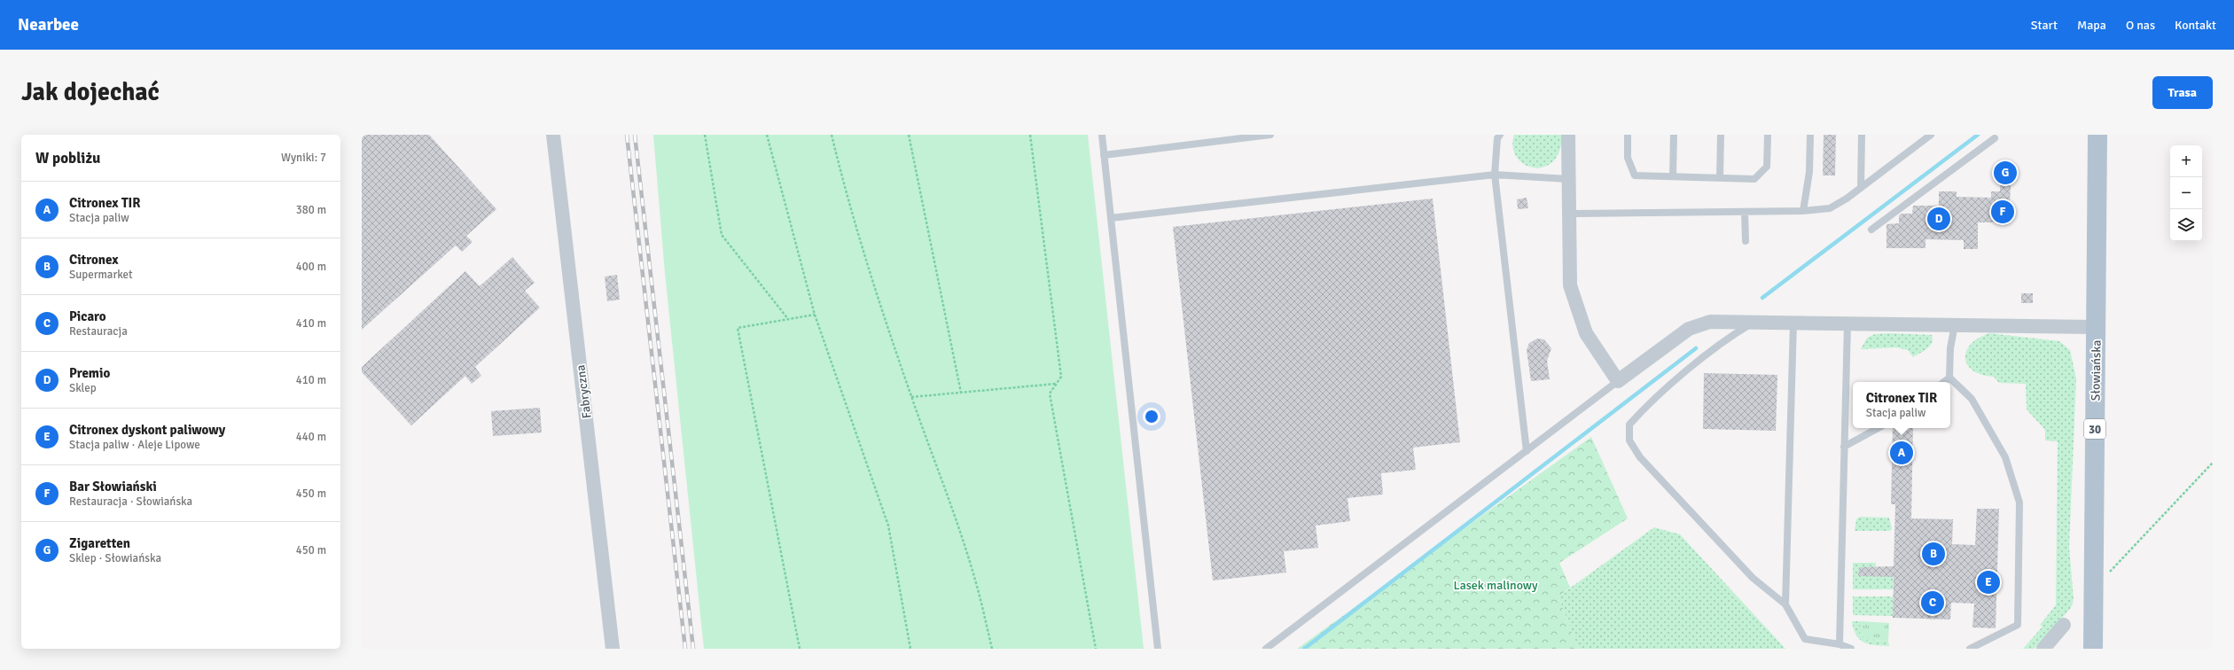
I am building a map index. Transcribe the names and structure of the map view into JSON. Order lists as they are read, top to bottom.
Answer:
{
  "streets": {
    "main road": ["Słowiańska", "30"],
    "street": ["Fabryczna"]
  },
  "parks": ["Lasek malinowy"],
  "page": {
    "header": "Nearbee",
    "nav": [
      "Start",
      "Mapa",
      "O nas",
      "Kontakt"
    ],
    "buttons": "Trasa",
    "title": "Jak dojechać",
    "heading": ["W pobliżu", "Wyniki: 7"],
    "map_buttons": ["+", "−"],
    "pins": [
      "G",
      "F",
      "D",
      "A",
      "B",
      "E",
      "C"
    ],
    "list": [
      {
        "mark": "A",
        "name": "Citronex TIR",
        "note": "Stacja paliw",
        "value": "380 m"
      },
      {
        "mark": "B",
        "name": "Citronex",
        "note": "Supermarket",
        "value": "400 m"
      },
      {
        "mark": "C",
        "name": "Picaro",
        "note": "Restauracja",
        "value": "410 m"
      },
      {
        "mark": "D",
        "name": "Premio",
        "note": "Sklep",
        "value": "410 m"
      },
      {
        "mark": "E",
        "name": "Citronex dyskont paliwowy",
        "note": "Stacja paliw · Aleje Lipowe",
        "value": "440 m"
      },
      {
        "mark": "F",
        "name": "Bar Słowiański",
        "note": "Restauracja · Słowiańska",
        "value": "450 m"
      },
      {
        "mark": "G",
        "name": "Zigaretten",
        "note": "Sklep · Słowiańska",
        "value": "450 m"
      }
    ],
    "popup": ["Citronex TIR", "Stacja paliw"]
  }
}
